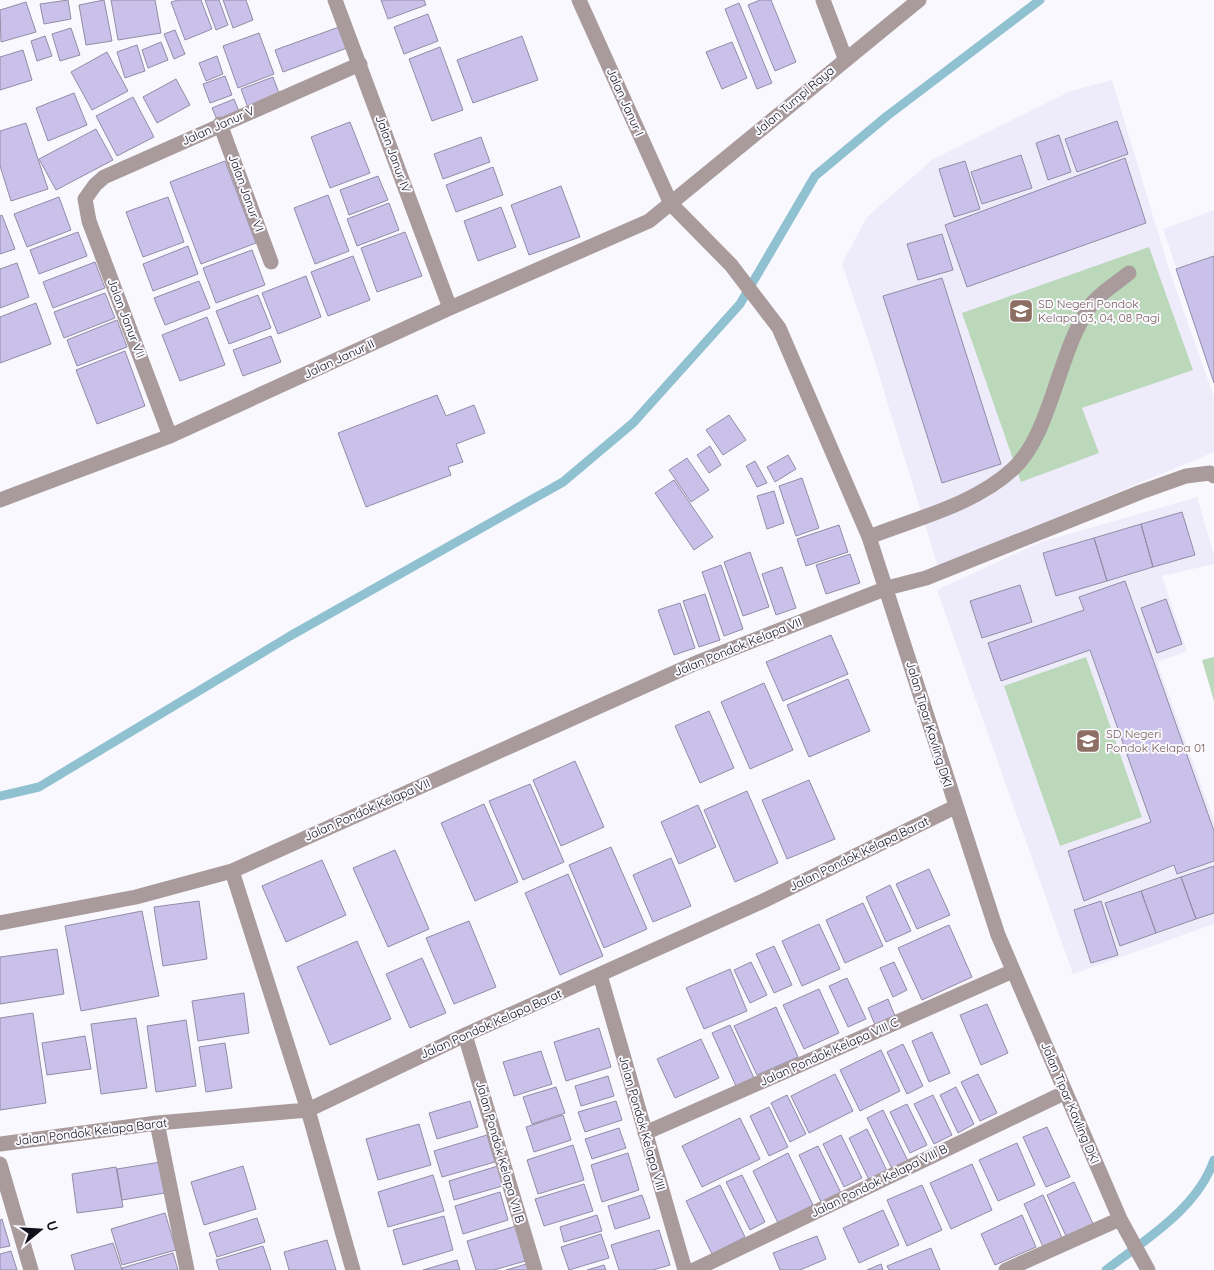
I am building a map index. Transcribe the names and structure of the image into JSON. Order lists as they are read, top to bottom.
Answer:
{
  "streets": {
    "street": [
      "Jalan Tumpi Raya",
      "Jalan Janur I",
      "Jalan Janur V",
      "Jalan Janur IV",
      "Jalan Janur VI",
      "Jalan Janur VII",
      "Jalan Janur II",
      "Jalan Pondok Kelapa VII",
      "Jalan Tipar Kavling DKI",
      "Jalan Pondok Kelapa Barat",
      "Jalan Pondok Kelapa VIII C",
      "Jalan Pondok Kelapa VIII",
      "Jalan Pondok Kelapa VII B",
      "Jalan Pondok Kelapa VIII B"
    ]
  },
  "crossings": [
    ["Jalan Tumpi Raya", "Jalan Janur I"],
    ["Jalan Tumpi Raya", "Jalan Janur II"],
    ["Jalan Tumpi Raya", "Jalan Tipar Kavling DKI"],
    ["Jalan Janur I", "Jalan Janur II"],
    ["Jalan Janur I", "Jalan Tipar Kavling DKI"],
    ["Jalan Janur V", "Jalan Janur IV"],
    ["Jalan Janur V", "Jalan Janur VI"],
    ["Jalan Janur V", "Jalan Janur VII"],
    ["Jalan Janur IV", "Jalan Janur II"],
    ["Jalan Janur VII", "Jalan Janur II"],
    ["Jalan Janur II", "Jalan Tipar Kavling DKI"],
    ["Jalan Pondok Kelapa VII", "Jalan Tipar Kavling DKI"],
    ["Jalan Tipar Kavling DKI", "Jalan Pondok Kelapa Barat"],
    ["Jalan Tipar Kavling DKI", "Jalan Pondok Kelapa VIII C"],
    ["Jalan Tipar Kavling DKI", "Jalan Pondok Kelapa VIII B"],
    ["Jalan Pondok Kelapa Barat", "Jalan Pondok Kelapa VIII"],
    ["Jalan Pondok Kelapa Barat", "Jalan Pondok Kelapa VII B"],
    ["Jalan Pondok Kelapa VIII C", "Jalan Pondok Kelapa VIII"]
  ],
  "places": {
    "school or university": ["SD Negeri Pondok Kelapa 03, 04, 08 Pagi", "SD Negeri Pondok Kelapa 01"]
  },
  "north": "right"
}
